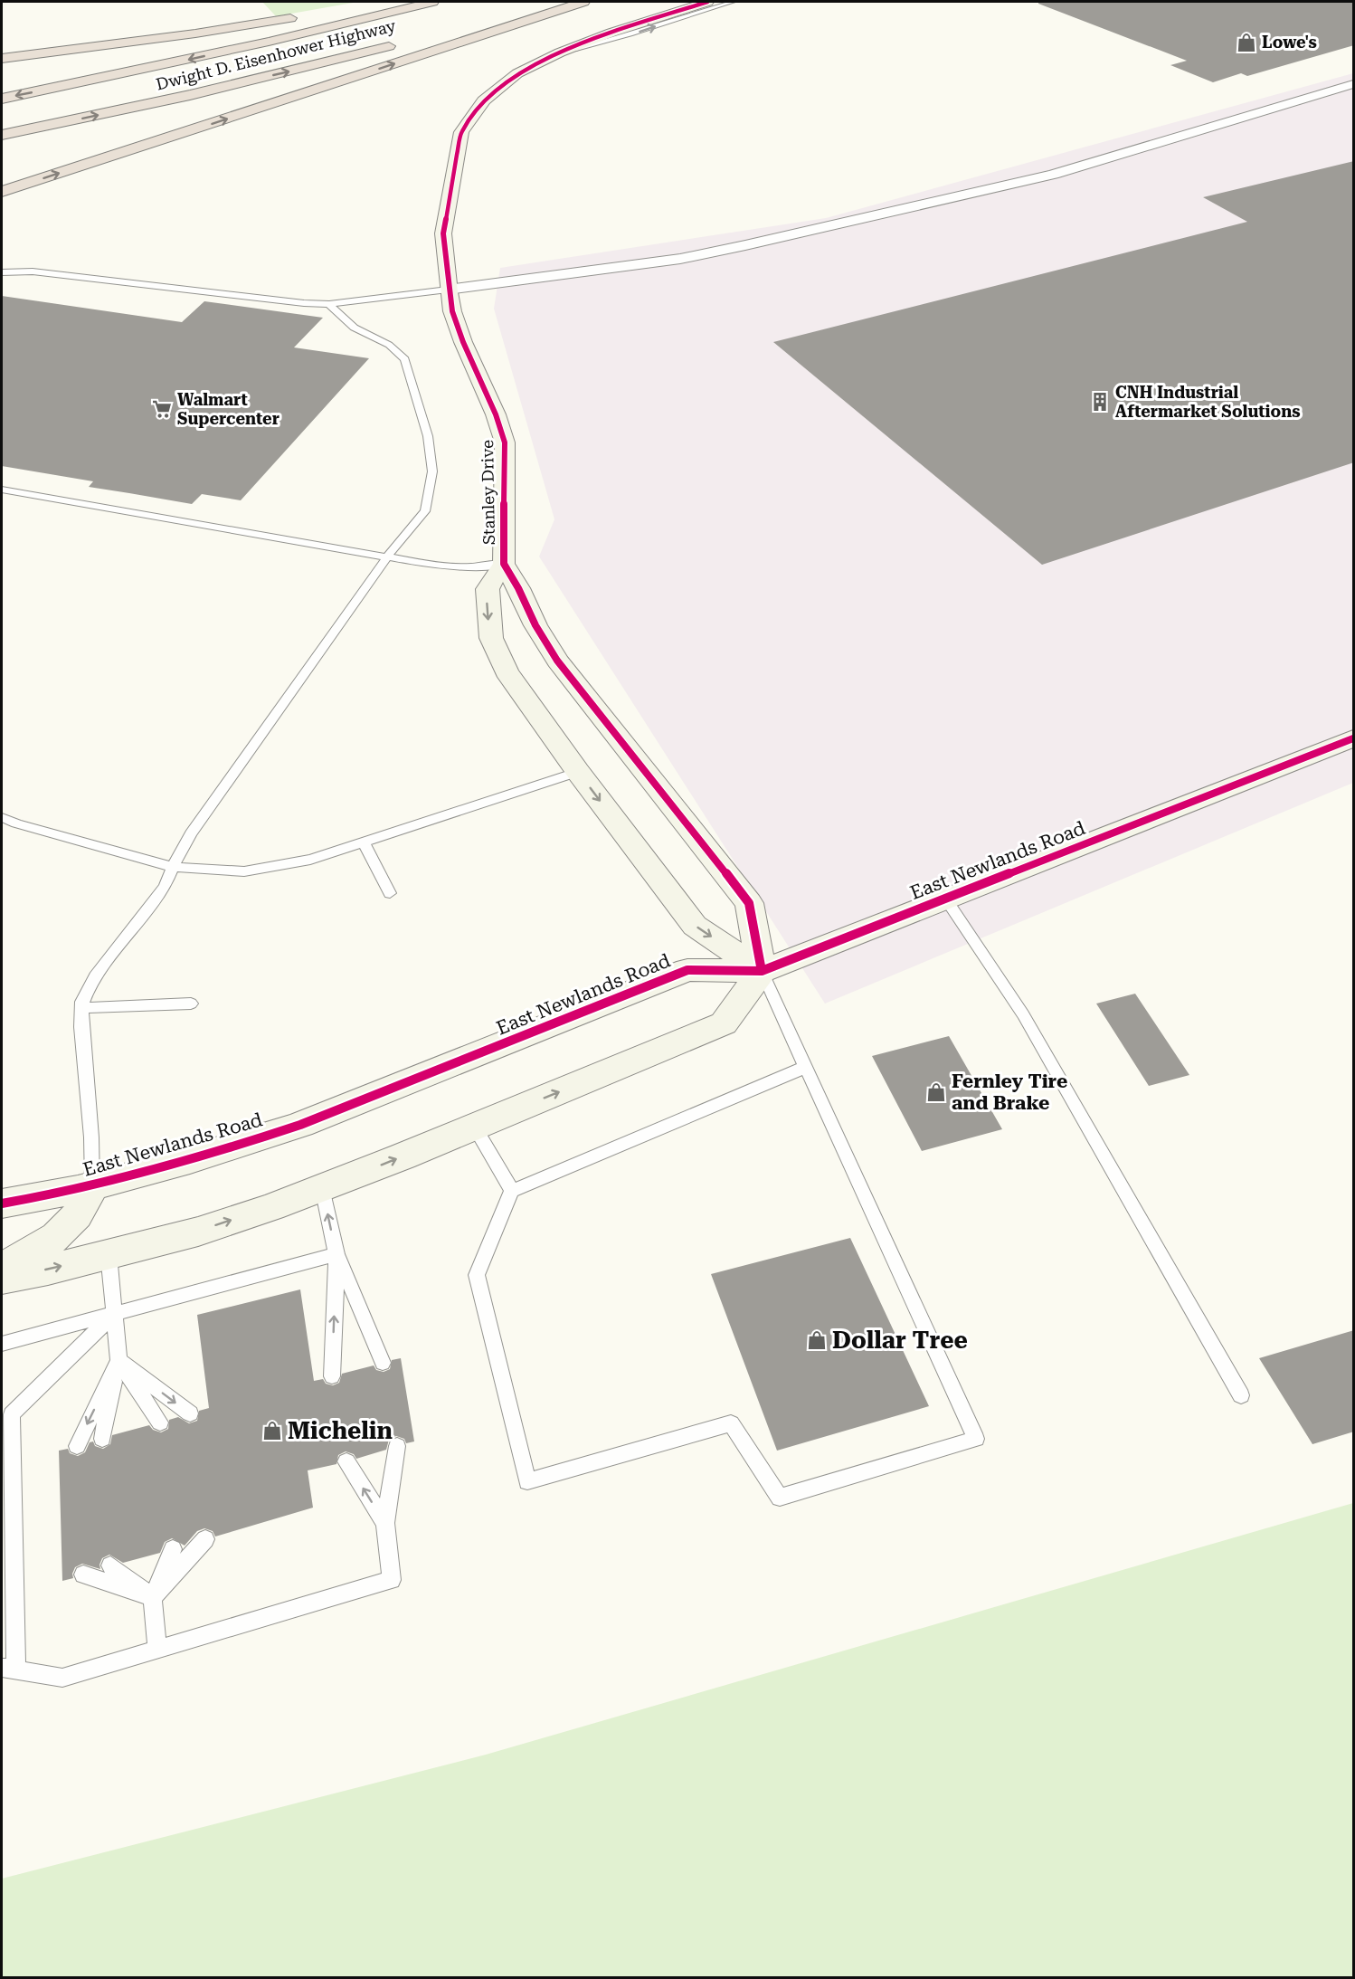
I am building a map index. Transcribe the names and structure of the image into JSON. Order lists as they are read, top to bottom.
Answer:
{
  "streets": {
    "highway": ["Dwight D. Eisenhower Highway"],
    "street": ["Stanley Drive", "East Newlands Road"]
  },
  "crossings": [
    ["Stanley Drive", "East Newlands Road"]
  ],
  "places": {
    "shop": [
      "Lowe's",
      "Fernley Tire and Brake",
      "Dollar Tree",
      "Michelin"
    ],
    "building": ["CNH Industrial Aftermarket Solutions"],
    "supermarket": ["Walmart Supercenter"]
  }
}
